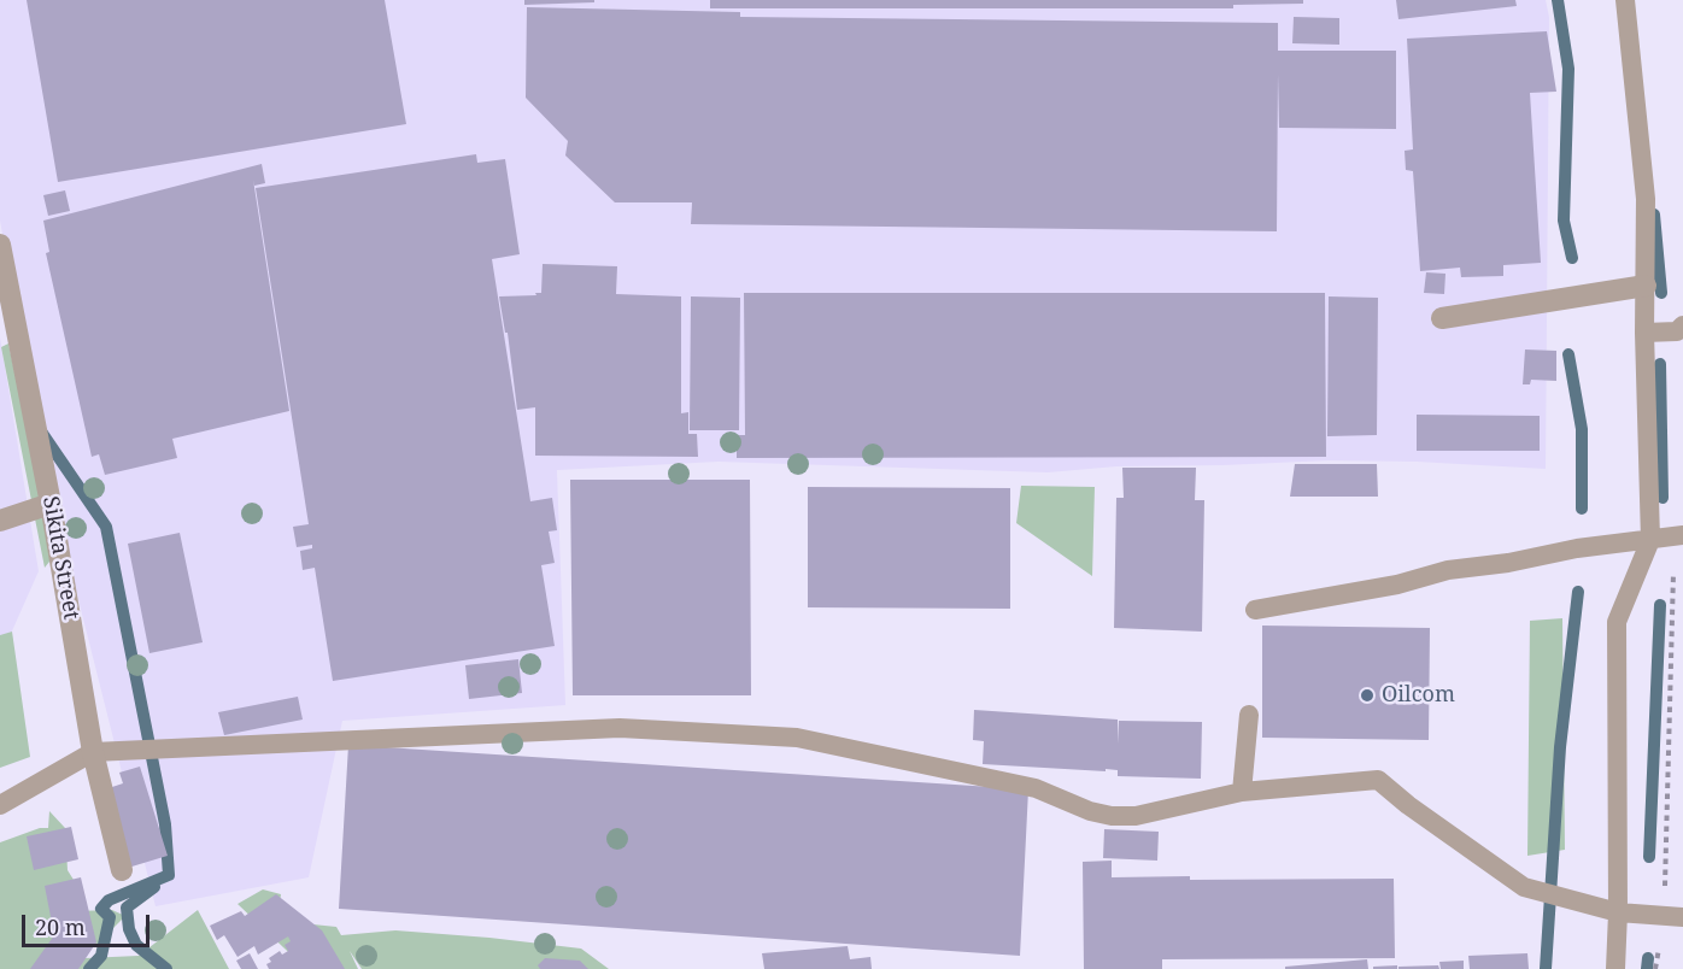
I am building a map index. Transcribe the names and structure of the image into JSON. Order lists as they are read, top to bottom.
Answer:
{
  "streets": {
    "street": ["Sikita Street"]
  },
  "places": ["Oilcom"],
  "scale_bar": "20 m"
}
